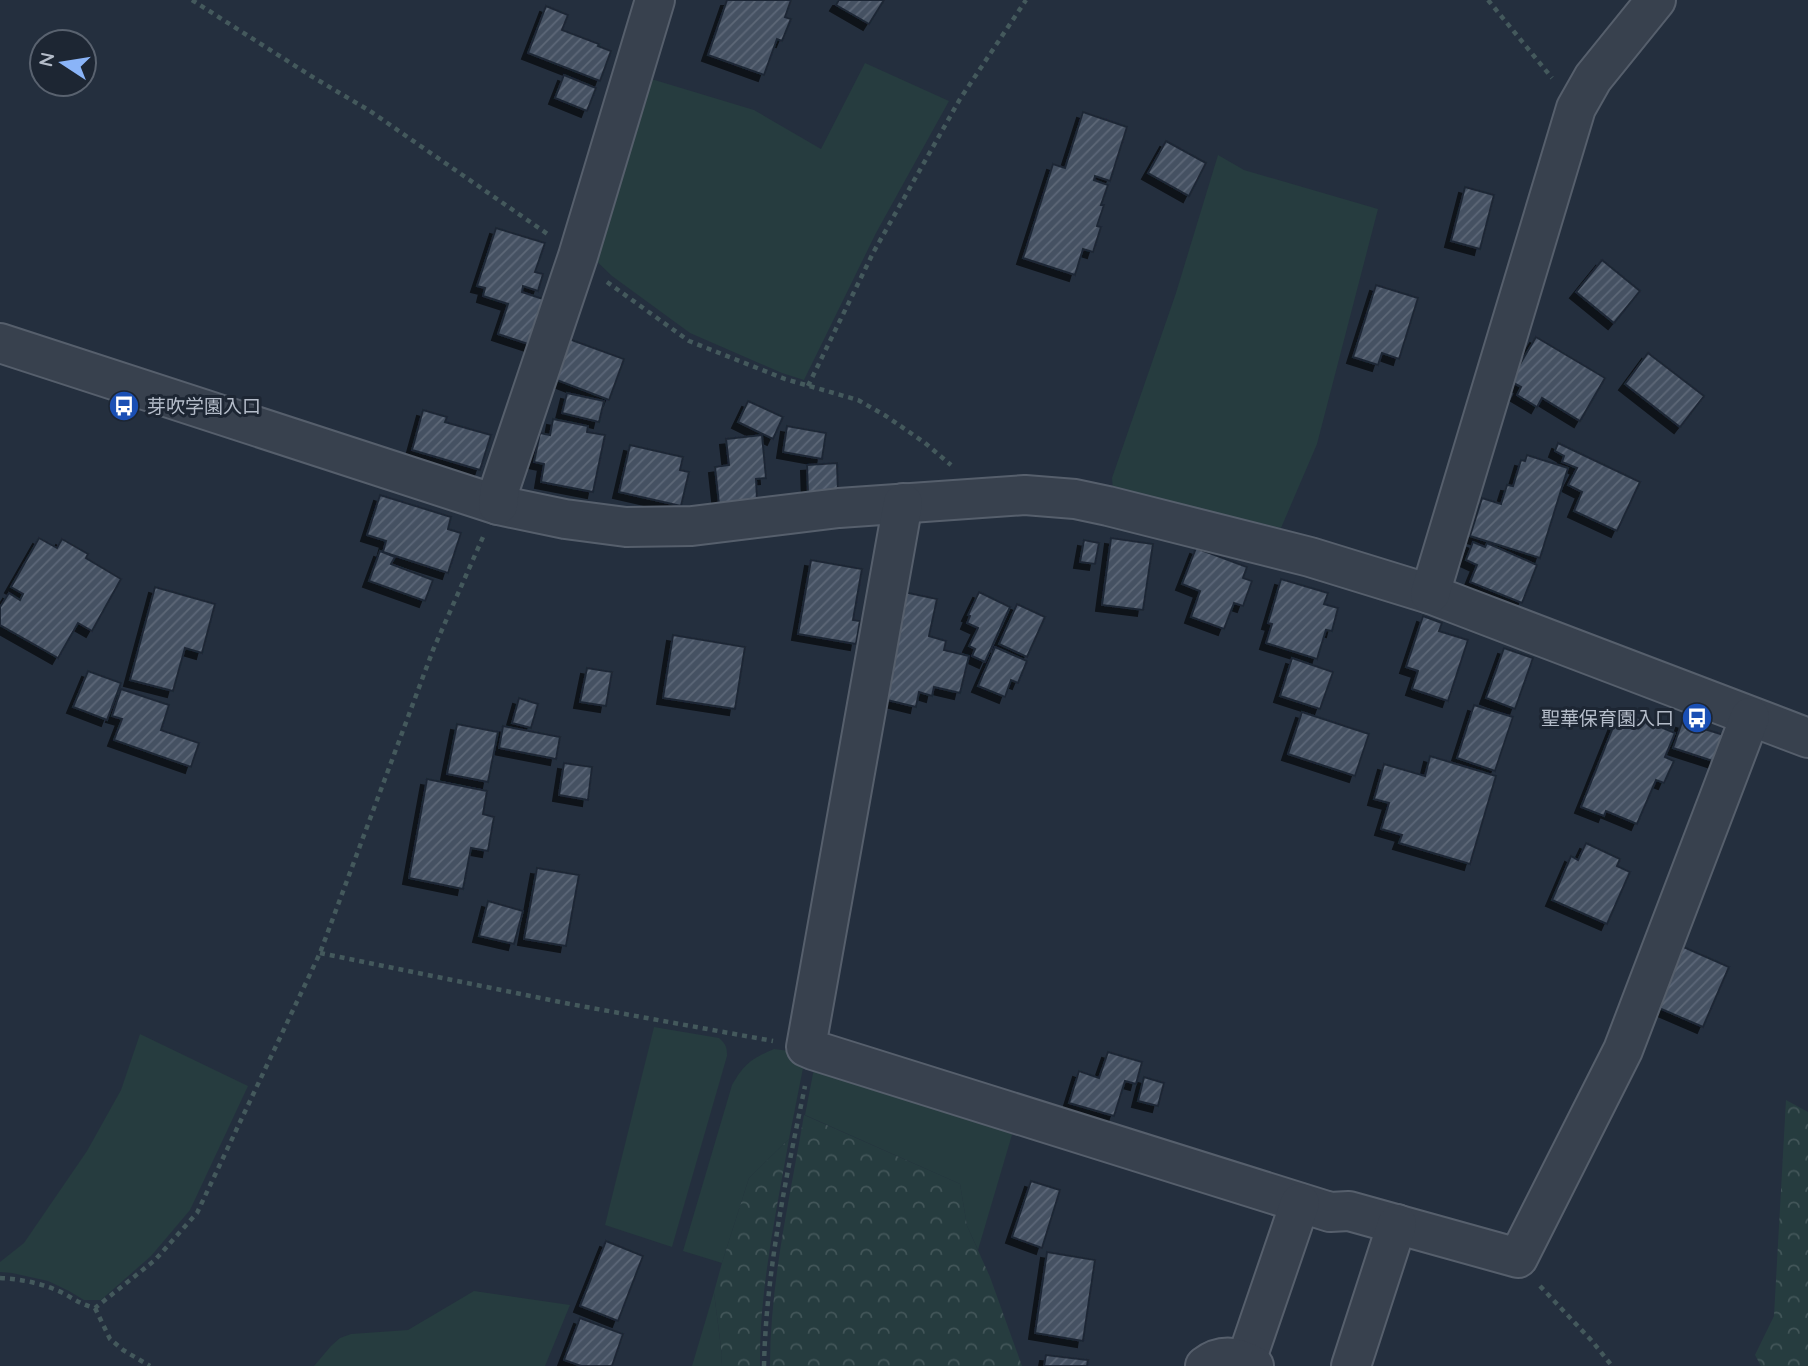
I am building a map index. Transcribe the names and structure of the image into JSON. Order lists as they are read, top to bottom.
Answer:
{
  "places": {
    "bus stop": ["芽吹学園入口", "聖華保育園入口"]
  },
  "north": "left"
}
